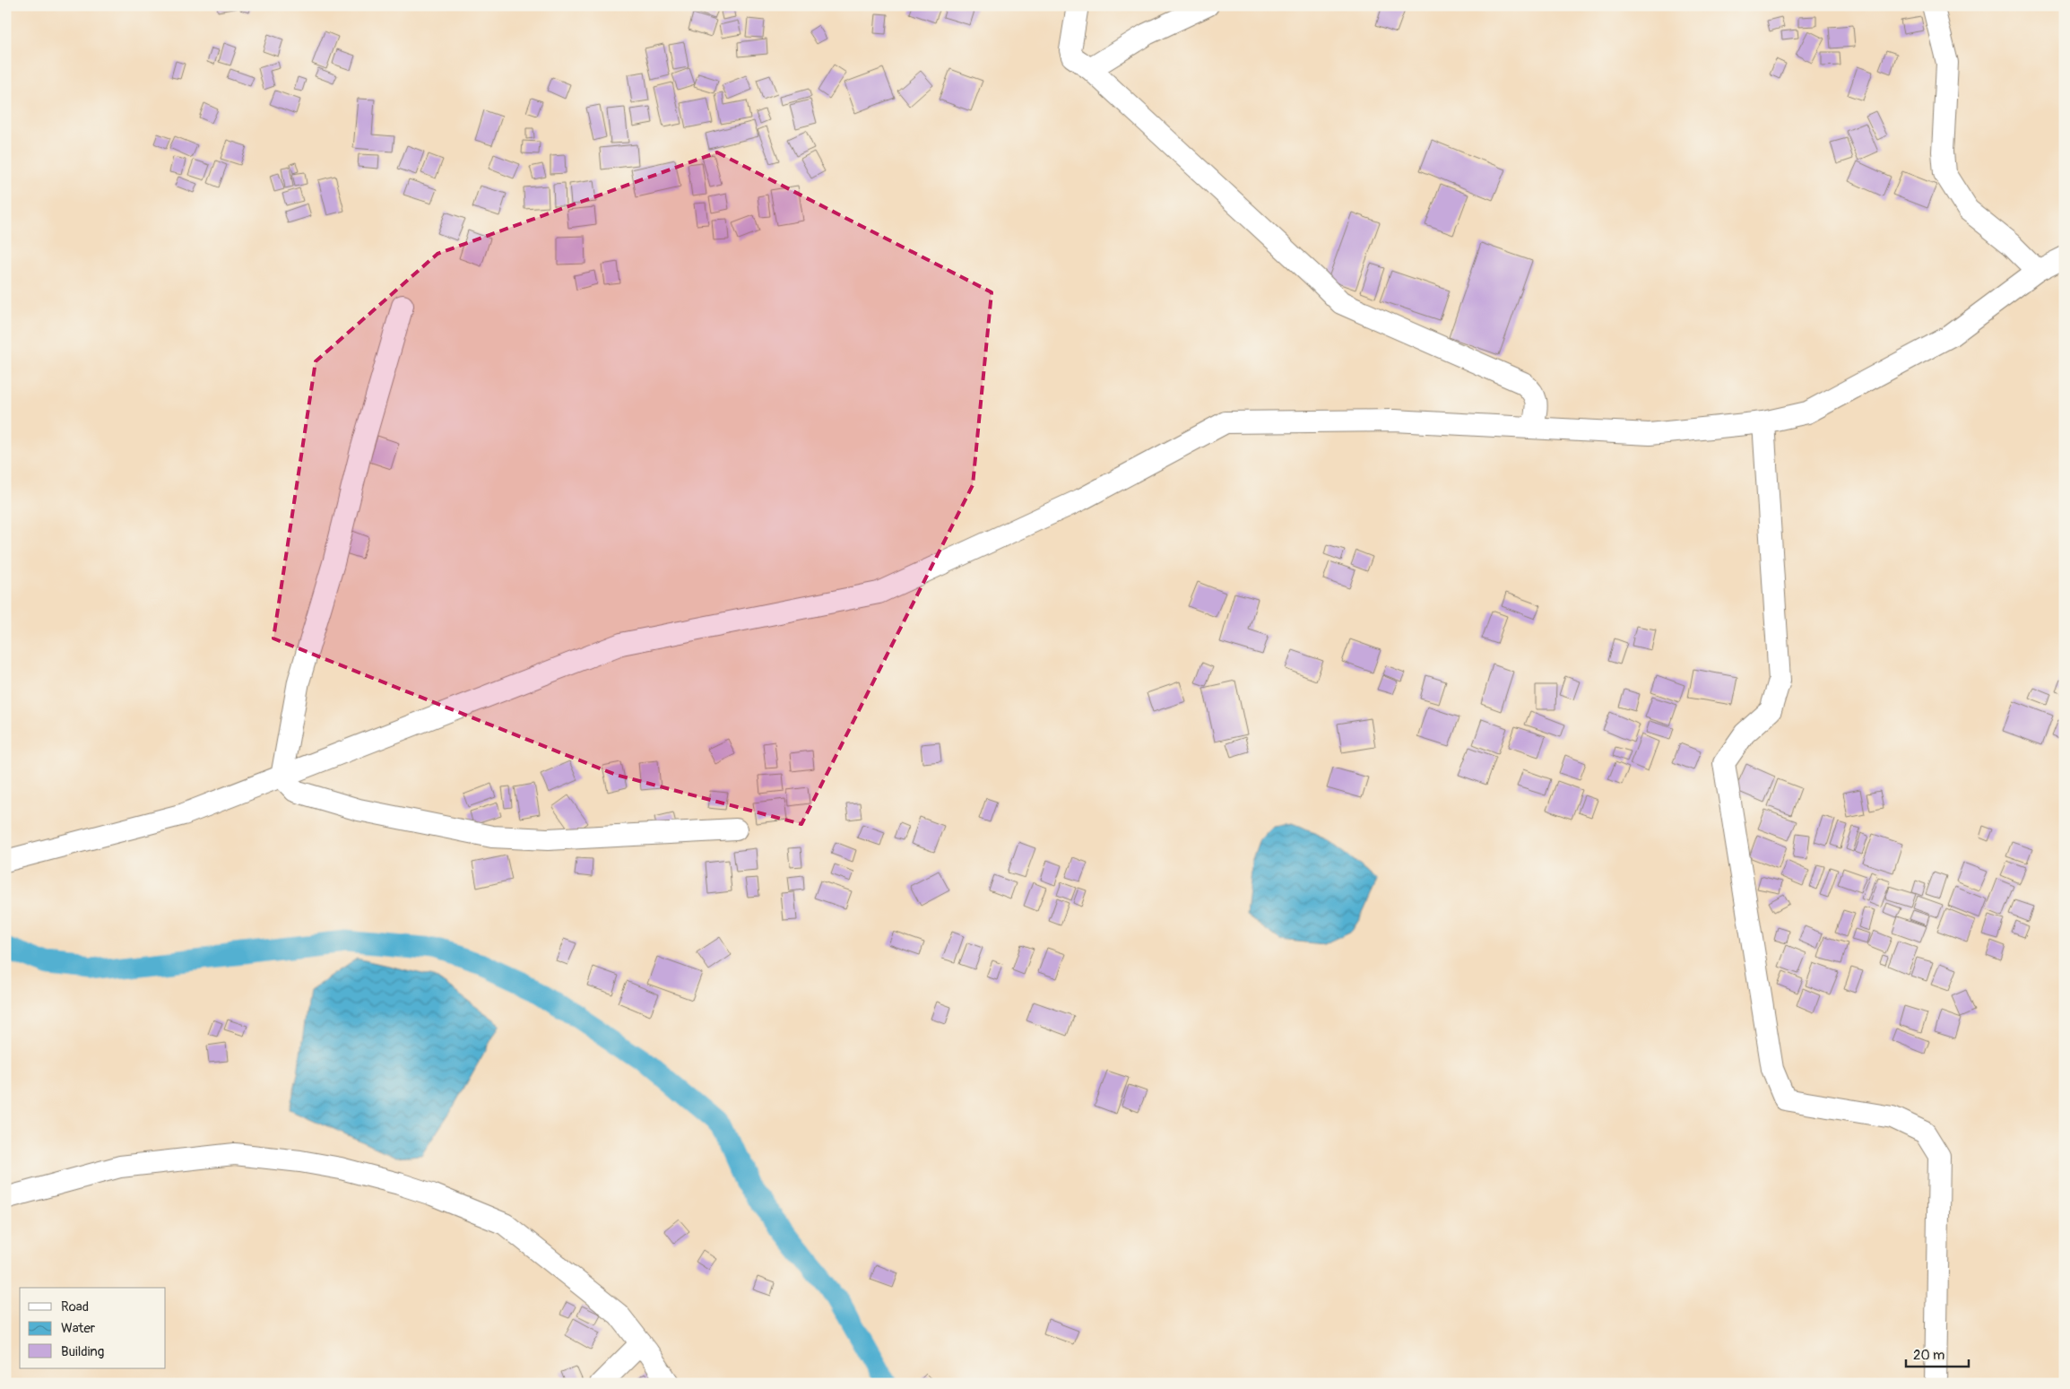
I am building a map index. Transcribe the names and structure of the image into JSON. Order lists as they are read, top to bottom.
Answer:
{
  "legend": ["Road", "Water", "Building"],
  "scale_bar": "20 m"
}
